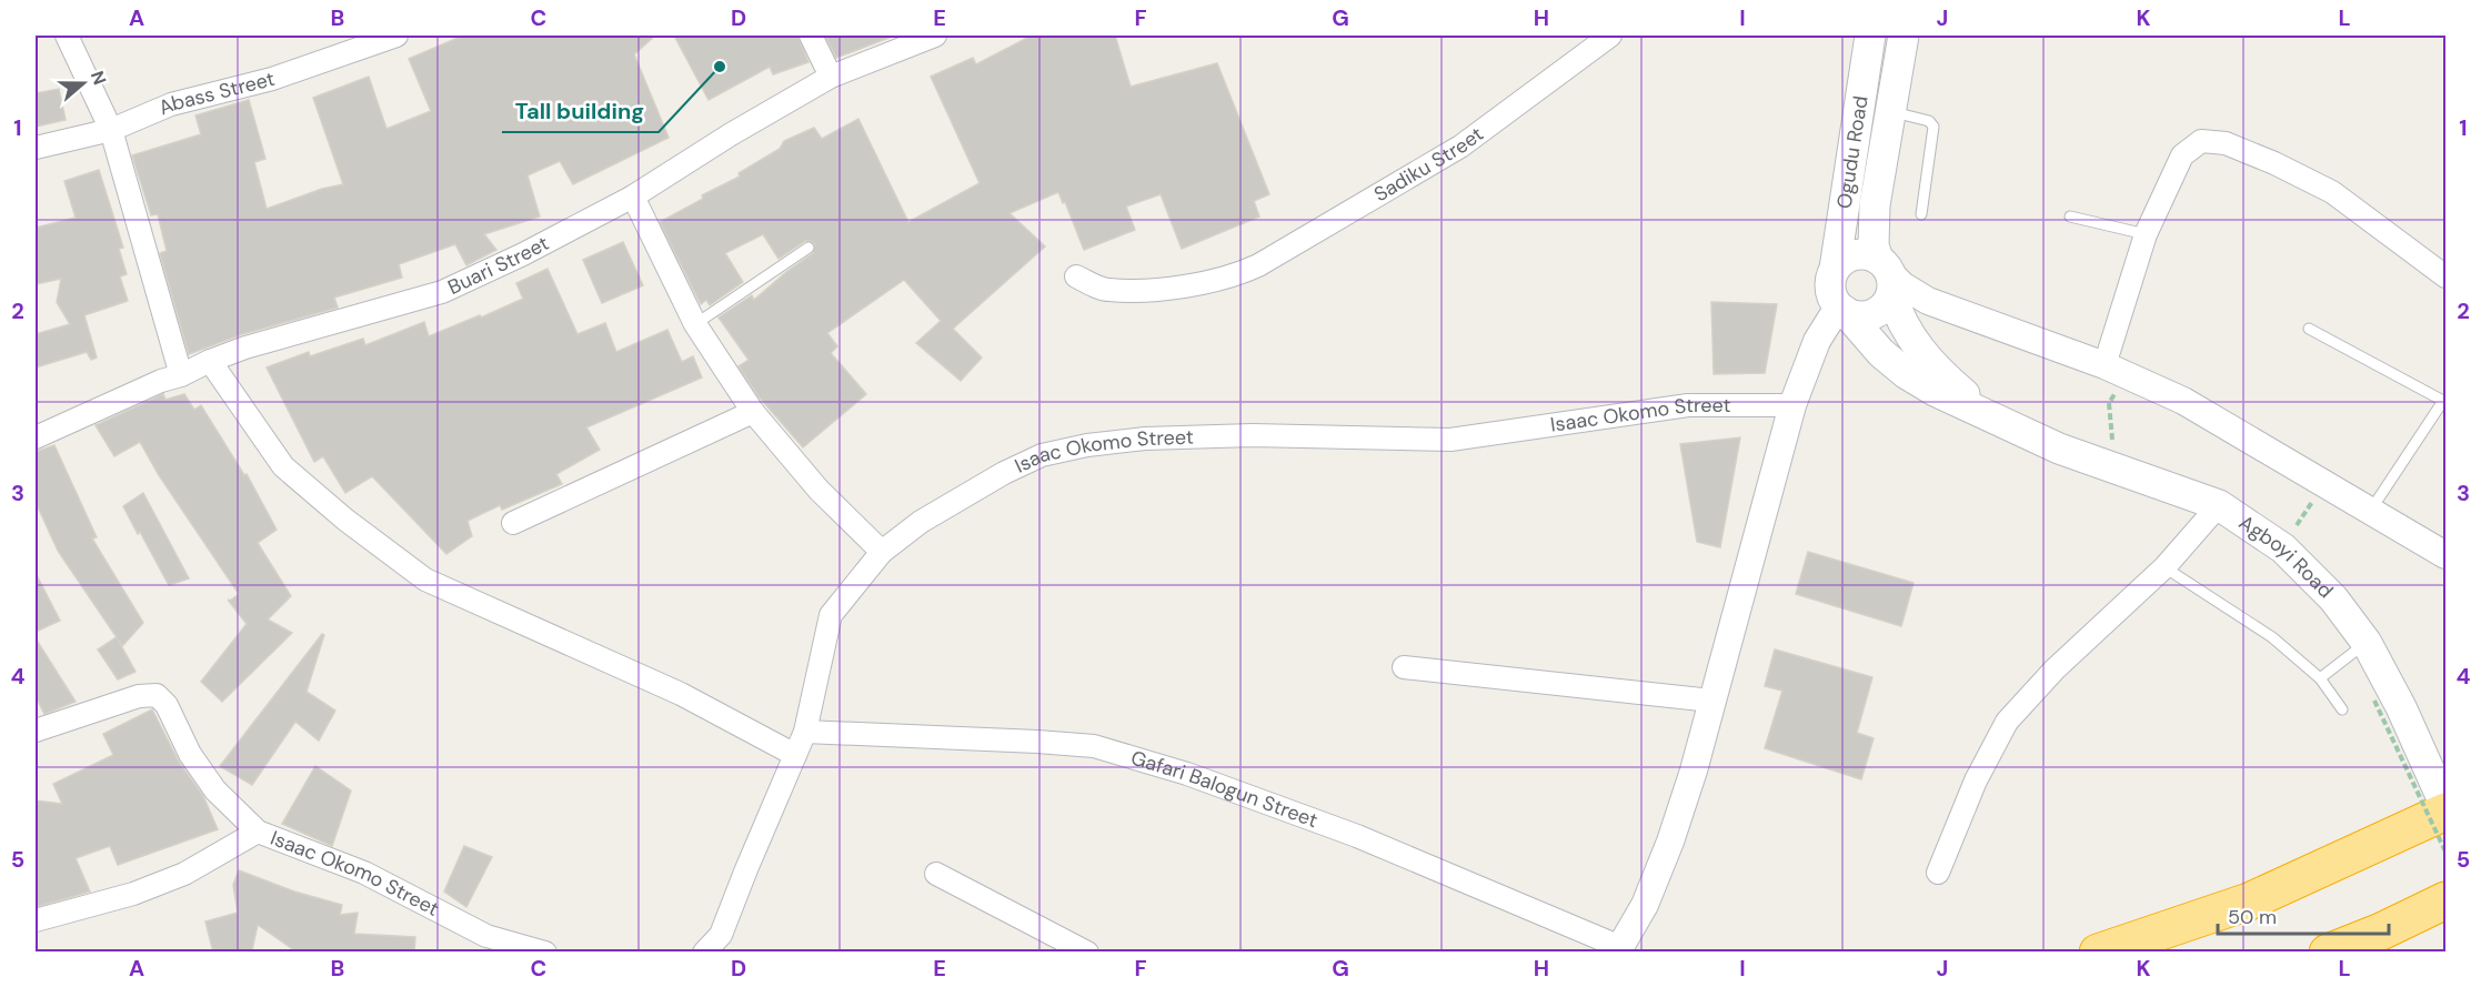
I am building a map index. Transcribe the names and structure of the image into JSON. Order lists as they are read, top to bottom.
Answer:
{
  "streets": {
    "main road": ["Ogudu Road", "Agboyi Road"],
    "street": [
      "Abass Street",
      "Sadiku Street",
      "Buari Street",
      "Isaac Okomo Street",
      "Gafari Balogun Street"
    ]
  },
  "crossings": [
    ["Ogudu Road", "Agboyi Road"],
    ["Isaac Okomo Street", "Gafari Balogun Street"]
  ],
  "places": ["Tall building"],
  "scale_bar": "50 m",
  "north": "right",
  "grid": {
    "columns": [
      "A",
      "B",
      "C",
      "D",
      "E",
      "F",
      "G",
      "H",
      "I",
      "J",
      "K",
      "L"
    ],
    "rows": [
      "1",
      "2",
      "3",
      "4",
      "5"
    ]
  }
}
